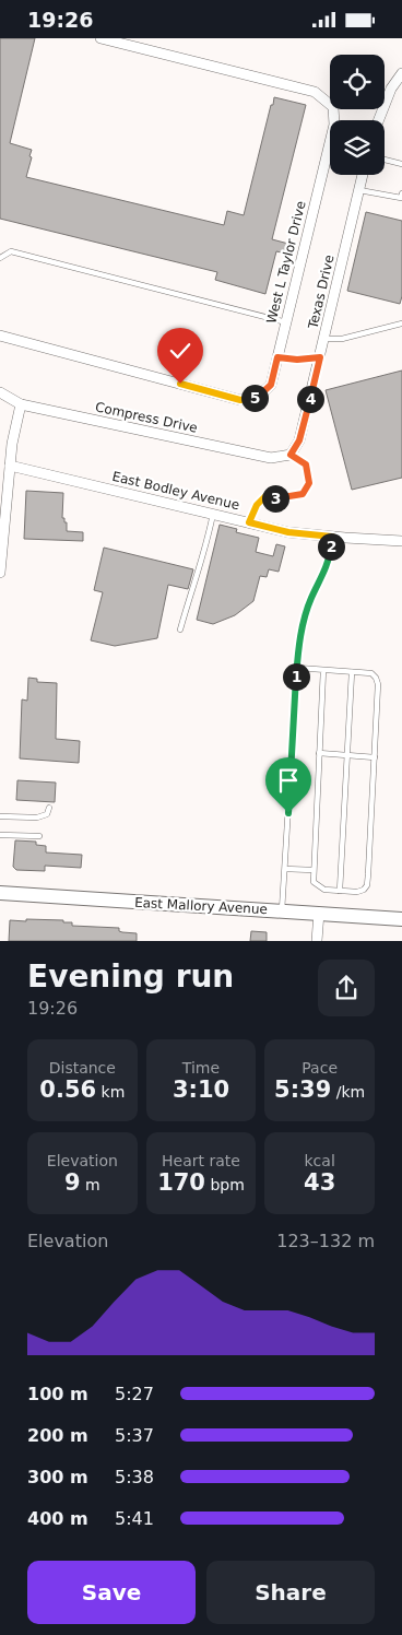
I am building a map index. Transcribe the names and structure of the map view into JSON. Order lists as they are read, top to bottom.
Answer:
{
  "streets": {
    "main road": ["East Mallory Avenue"],
    "street": [
      "West L Taylor Drive",
      "Texas Drive",
      "Compress Drive",
      "East Bodley Avenue"
    ]
  },
  "crossings": [
    ["Texas Drive", "Compress Drive"]
  ],
  "page": {
    "status": "19:26",
    "pins": [
      "5",
      "4",
      "3",
      "2",
      "1"
    ],
    "heading": ["Evening run", "19:26"],
    "stats": [
      ["Distance", "0.56 km"],
      ["Time", "3:10"],
      ["Pace", "5:39 /km"],
      ["Elevation", "9 m"],
      ["Heart rate", "170 bpm"],
      ["kcal", "43"]
    ],
    "chart": ["Elevation", "123–132 m"],
    "list": [
      {
        "name": "100 m",
        "note": "5:27"
      },
      {
        "name": "200 m",
        "note": "5:37"
      },
      {
        "name": "300 m",
        "note": "5:38"
      },
      {
        "name": "400 m",
        "note": "5:41"
      }
    ],
    "buttons": ["Save", "Share"]
  }
}
